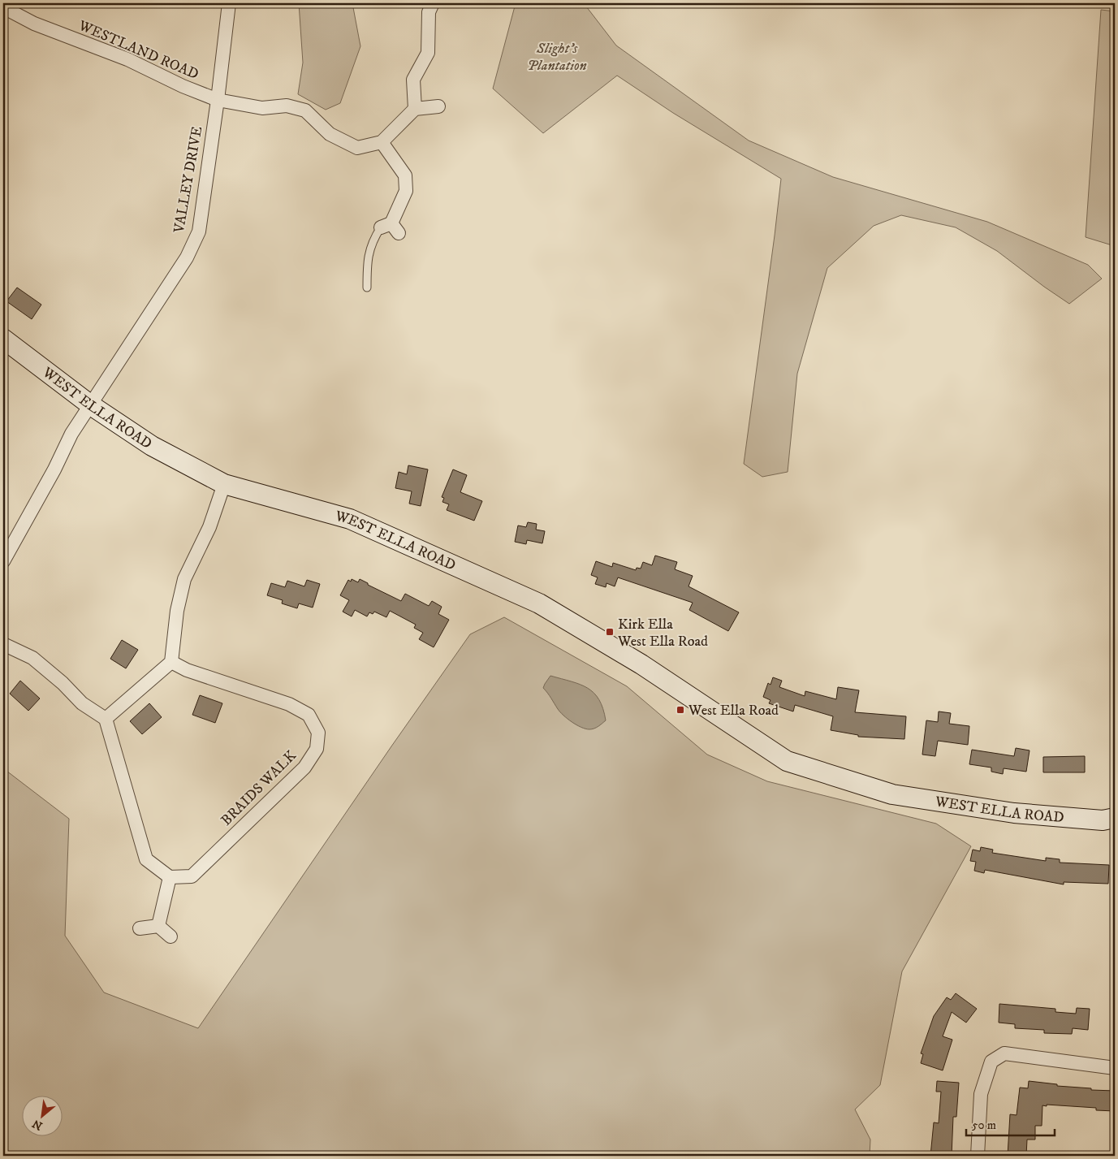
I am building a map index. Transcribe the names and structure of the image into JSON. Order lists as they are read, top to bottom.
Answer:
{
  "streets": {
    "street": [
      "WESTLAND ROAD",
      "VALLEY DRIVE",
      "WEST ELLA ROAD",
      "BRAIDS WALK"
    ]
  },
  "crossings": [
    ["WESTLAND ROAD", "VALLEY DRIVE"],
    ["VALLEY DRIVE", "WEST ELLA ROAD"]
  ],
  "parks": ["Slight's Plantation"],
  "places": {
    "transit": ["Kirk Ella West Ella Road", "West Ella Road"]
  },
  "scale_bar": "50 m",
  "north": "bottom left"
}
